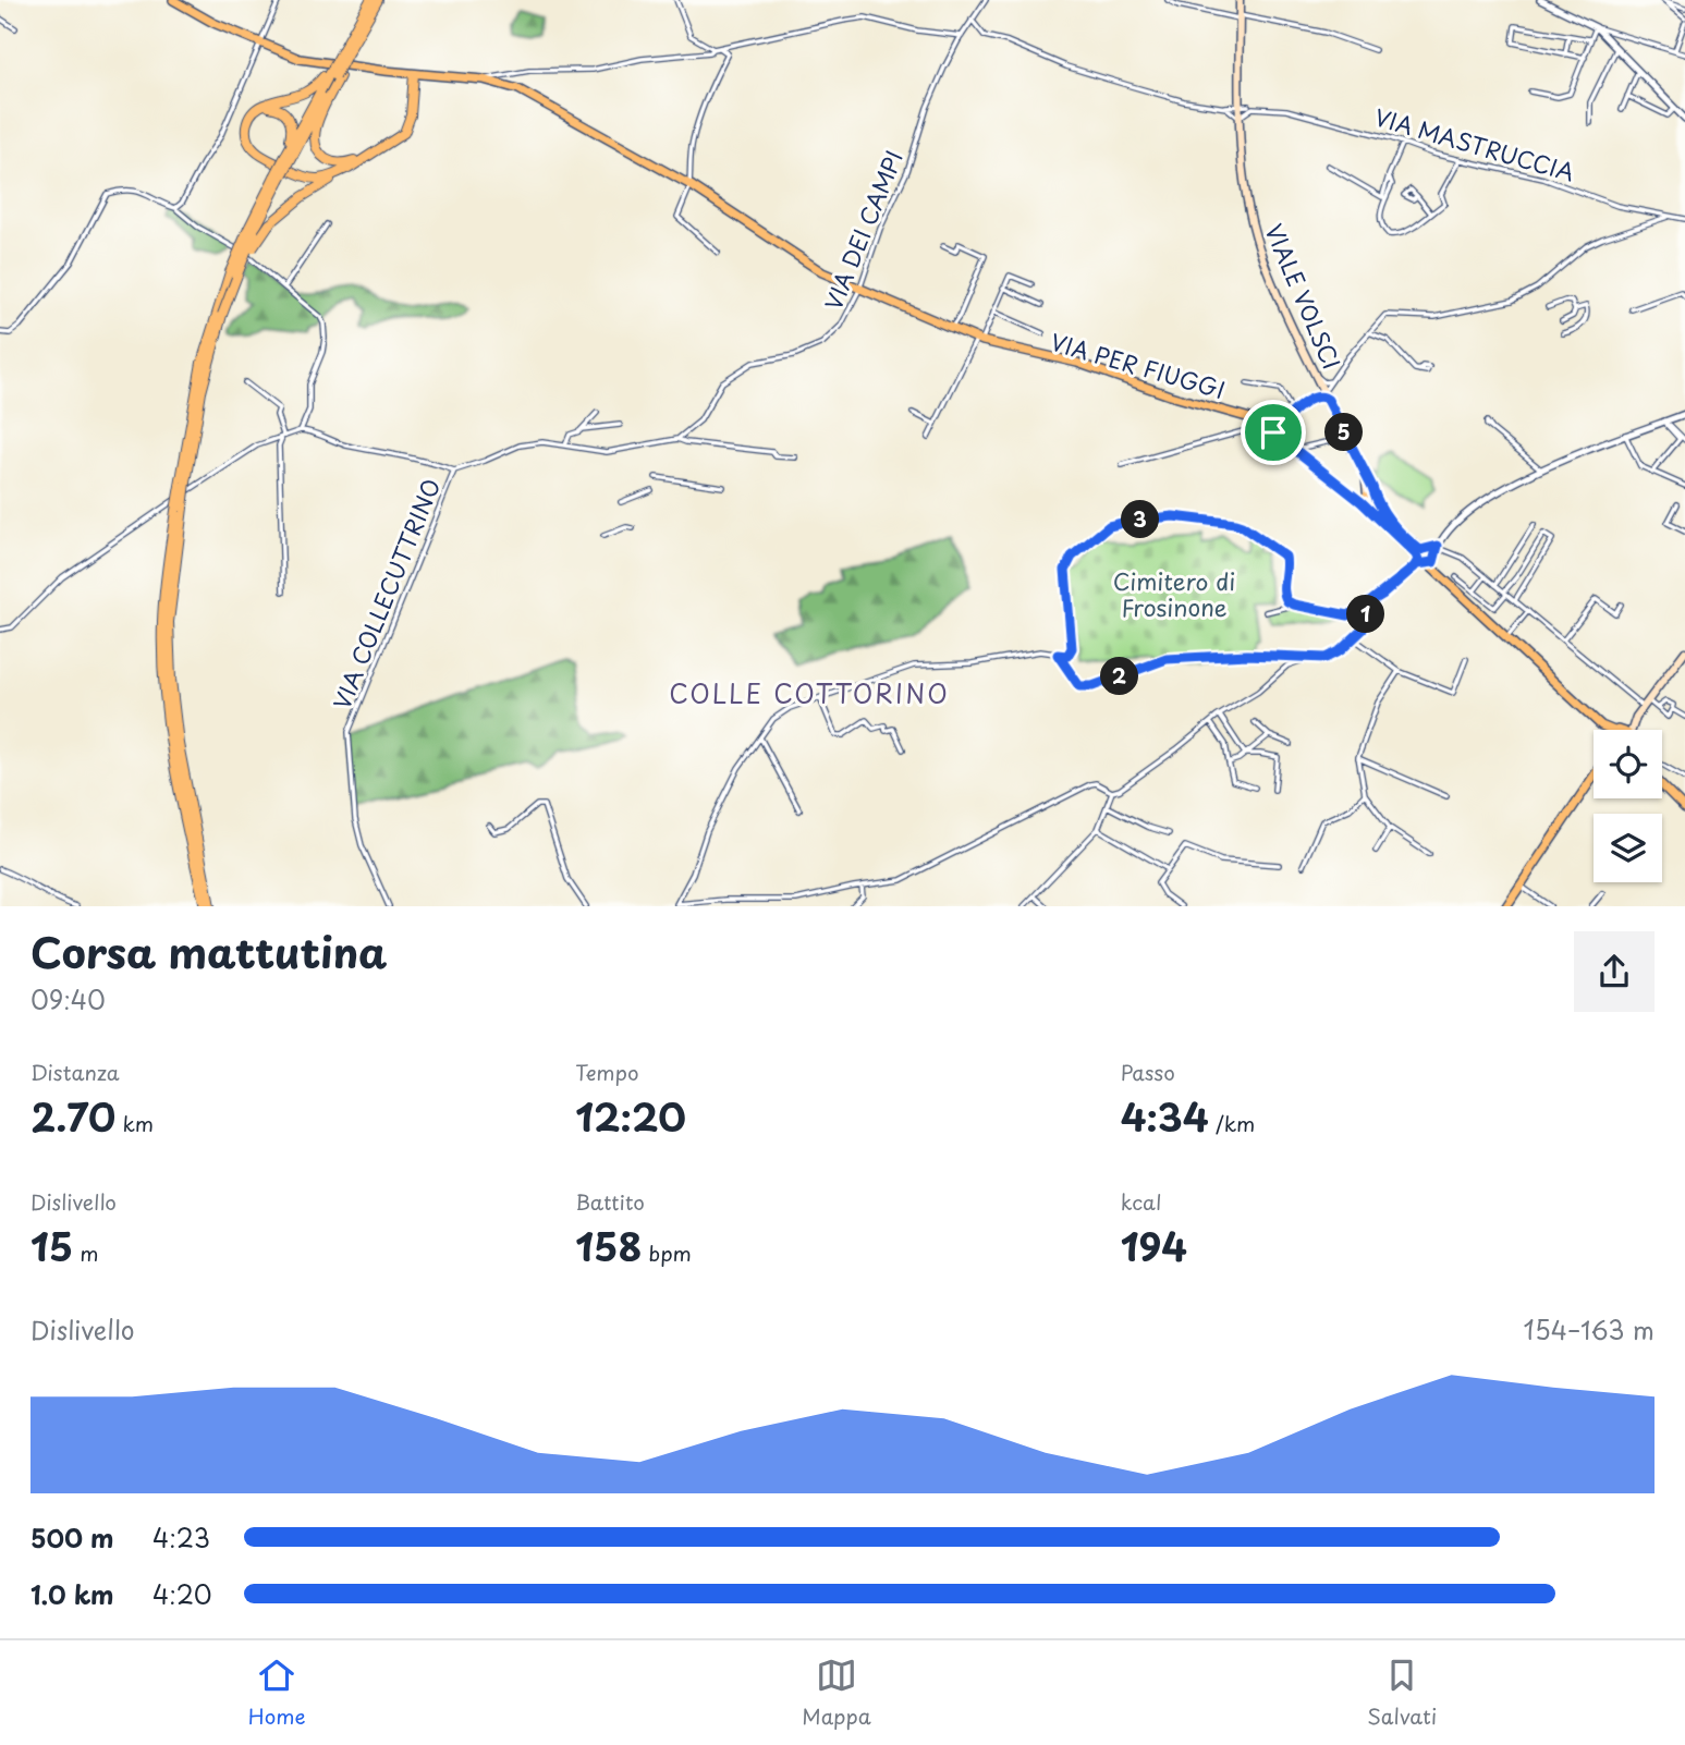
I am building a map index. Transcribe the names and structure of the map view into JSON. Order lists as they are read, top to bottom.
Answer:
{
  "streets": {
    "main road": ["VIALE VOLSCI", "VIA PER FIUGGI"],
    "street": ["VIA MASTRUCCIA", "VIA DEI CAMPI", "VIA COLLECUTTRINO"]
  },
  "crossings": [
    ["VIA MASTRUCCIA", "VIALE VOLSCI"],
    ["VIA DEI CAMPI", "VIA PER FIUGGI"],
    ["VIALE VOLSCI", "VIA PER FIUGGI"]
  ],
  "districts": ["COLLE COTTORINO"],
  "parks": ["Cimitero di Frosinone"],
  "page": {
    "pins": [
      "5",
      "3",
      "1",
      "2"
    ],
    "heading": ["Corsa mattutina", "09:40"],
    "stats": [
      ["Distanza", "2.70 km"],
      ["Tempo", "12:20"],
      ["Passo", "4:34 /km"],
      ["Dislivello", "15 m"],
      ["Battito", "158 bpm"],
      ["kcal", "194"]
    ],
    "chart": ["Dislivello", "154–163 m"],
    "list": [
      {
        "name": "500 m",
        "note": "4:23"
      },
      {
        "name": "1.0 km",
        "note": "4:20"
      }
    ],
    "tabs": ["Home", "Mappa", "Salvati"]
  }
}
